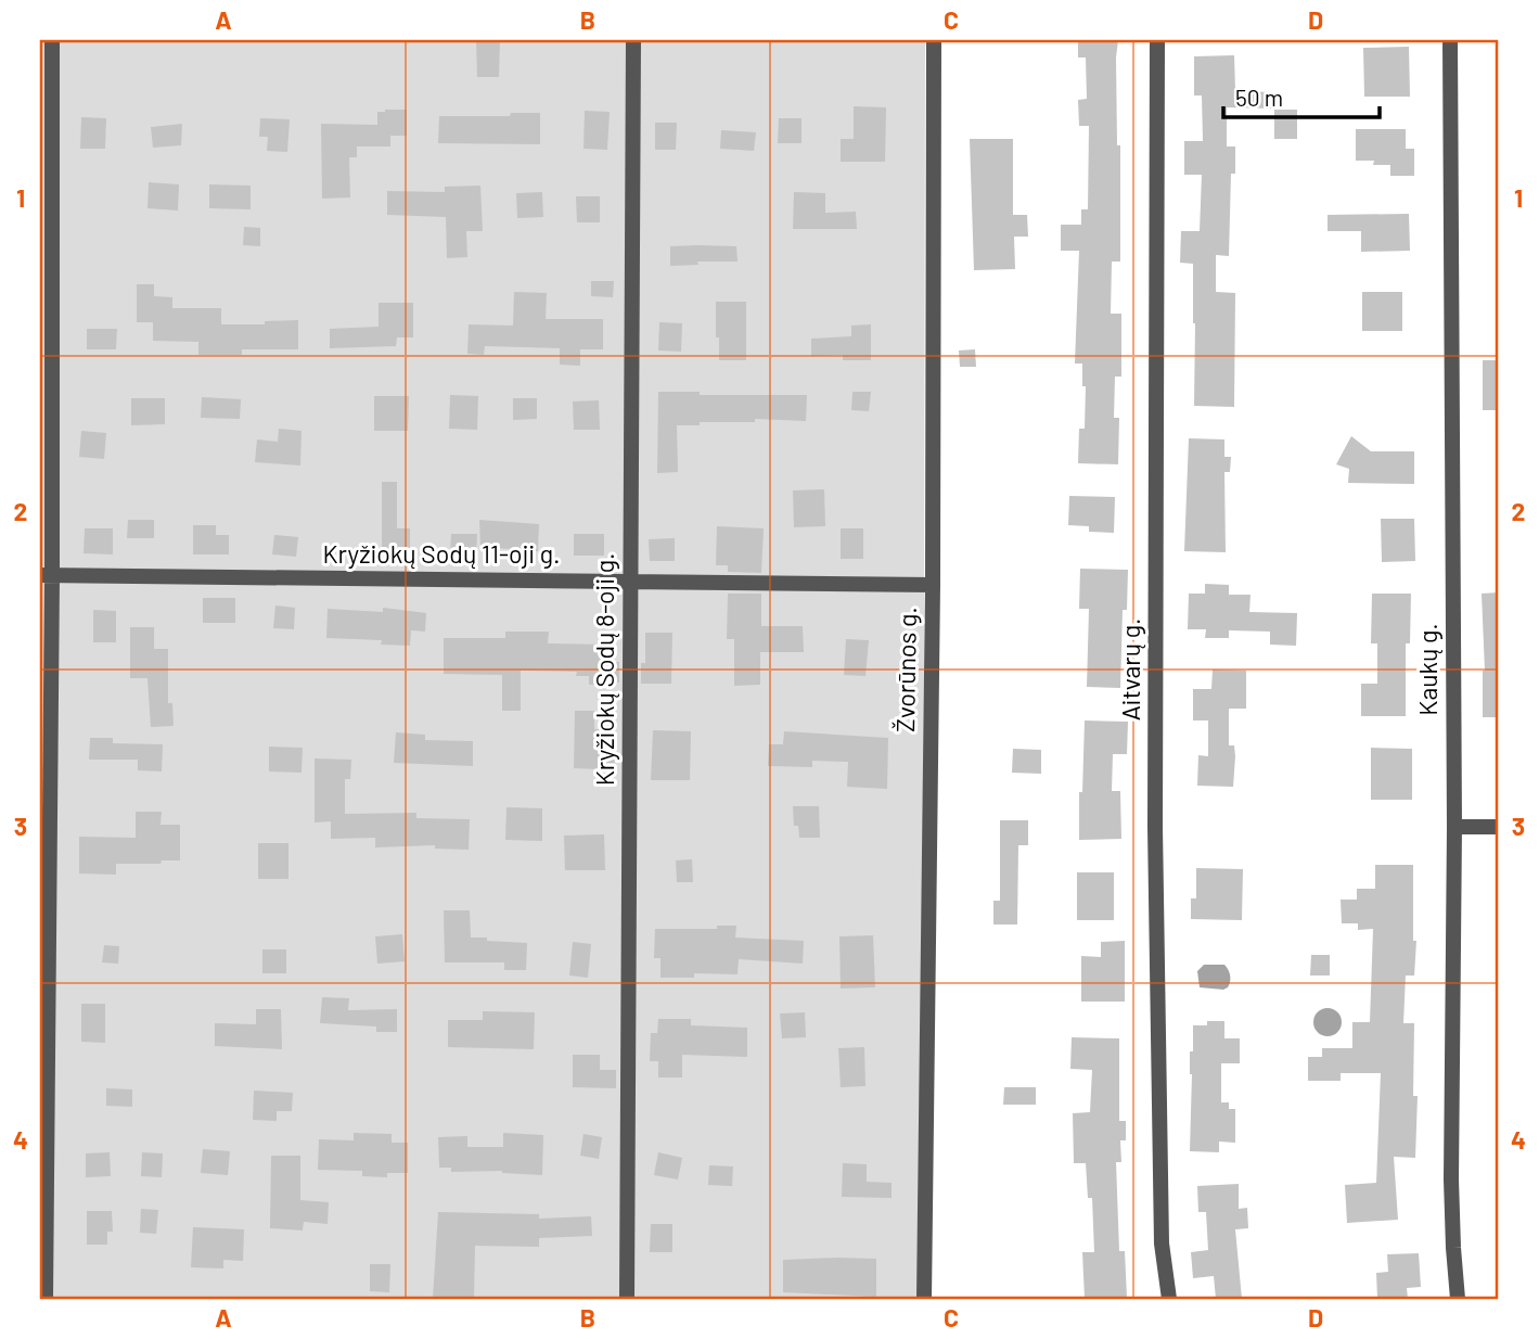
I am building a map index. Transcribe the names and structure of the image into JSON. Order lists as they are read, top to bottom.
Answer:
{
  "streets": {
    "street": [
      "Kryžiokų Sodų 11-oji g.",
      "Kryžiokų Sodų 8-oji g.",
      "Žvorūnos g.",
      "Aitvarų g.",
      "Kaukų g."
    ]
  },
  "crossings": [
    ["Kryžiokų Sodų 11-oji g.", "Kryžiokų Sodų 8-oji g."],
    ["Kryžiokų Sodų 11-oji g.", "Žvorūnos g."]
  ],
  "scale_bar": "50 m",
  "grid": {
    "columns": [
      "A",
      "B",
      "C",
      "D"
    ],
    "rows": [
      "1",
      "2",
      "3",
      "4"
    ]
  }
}
